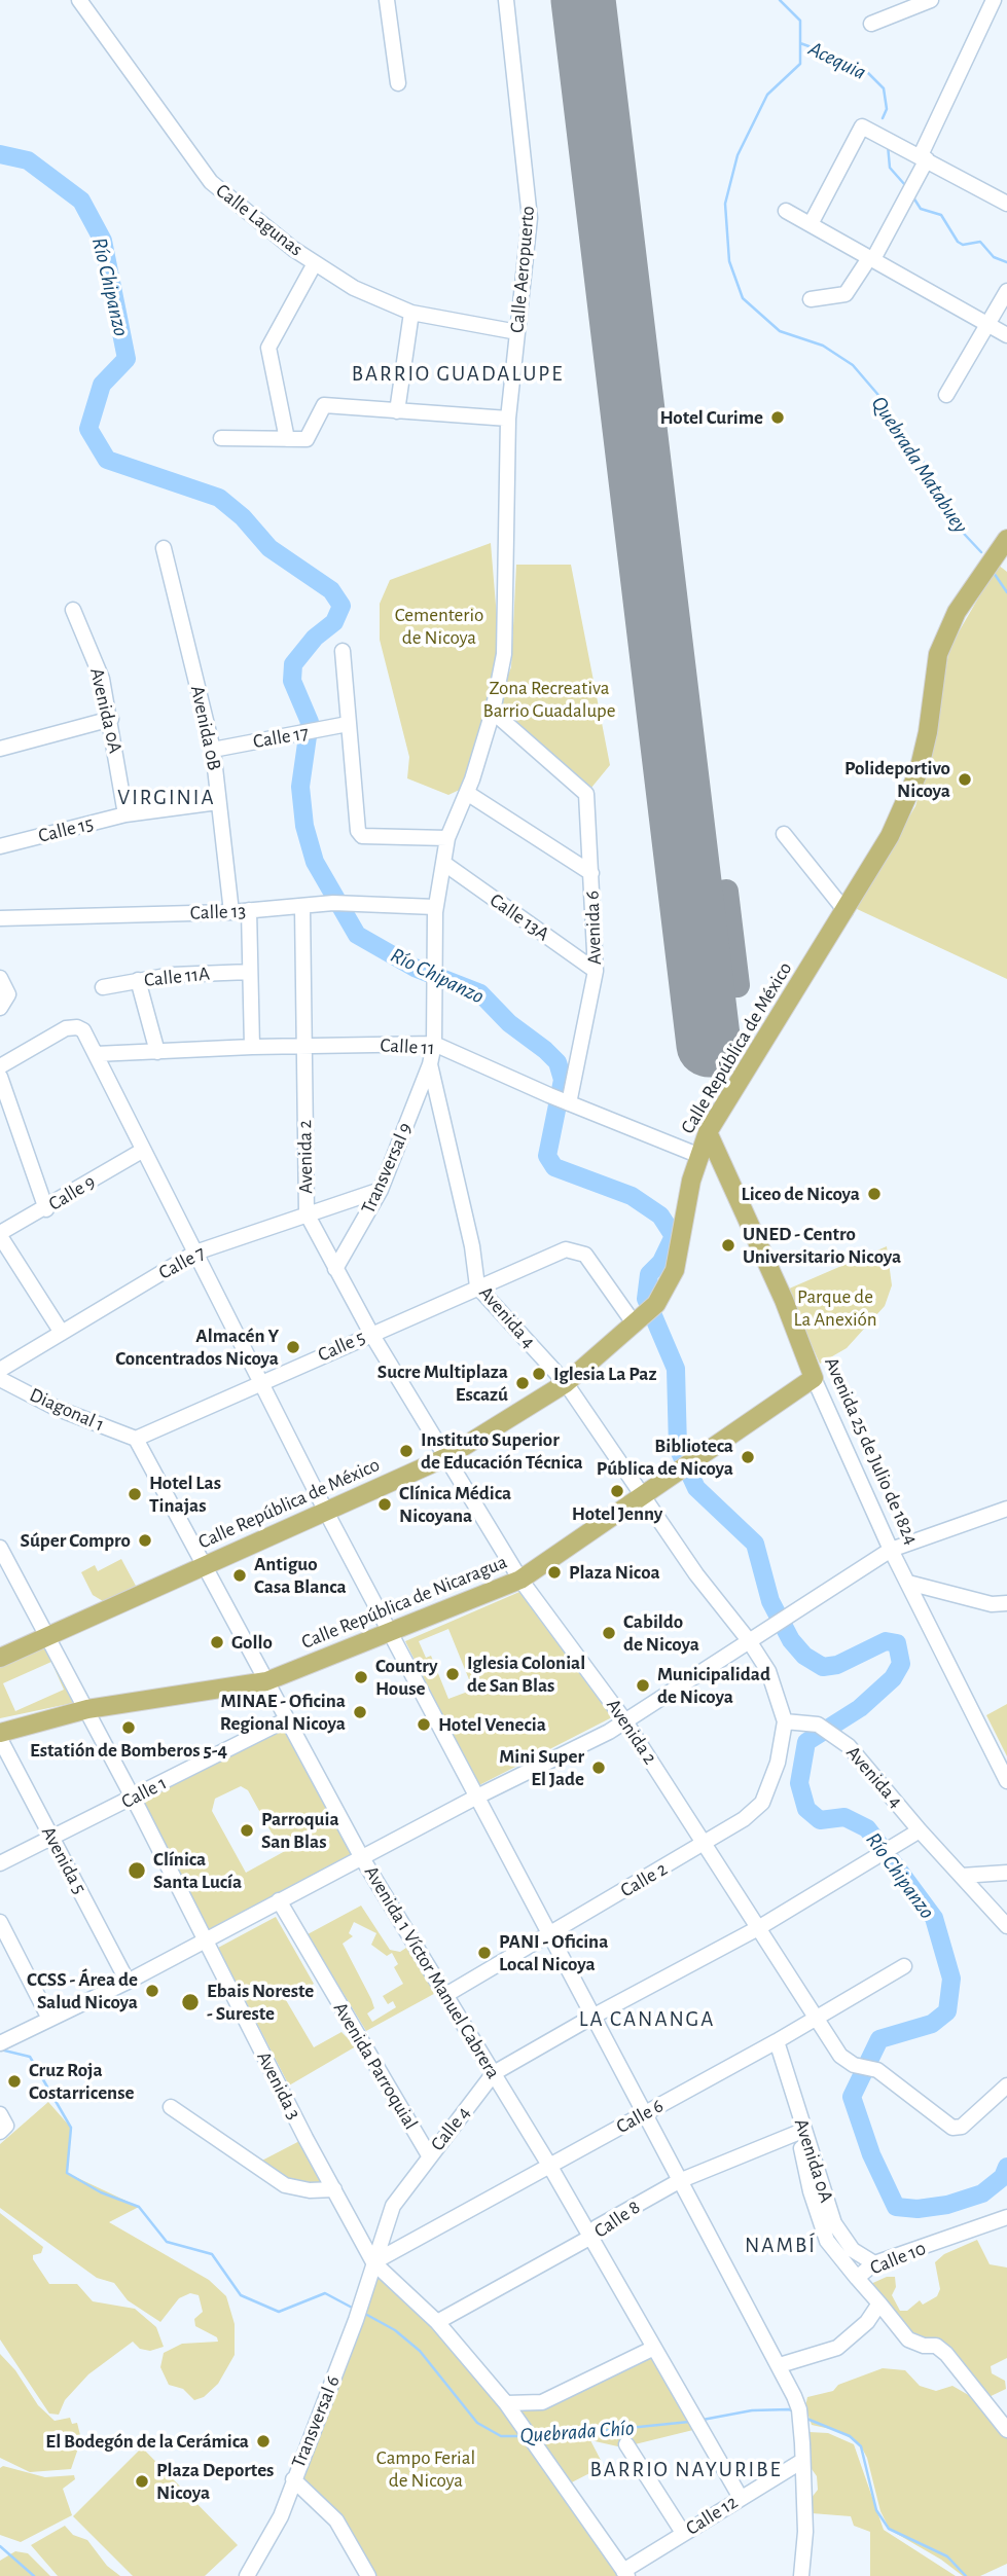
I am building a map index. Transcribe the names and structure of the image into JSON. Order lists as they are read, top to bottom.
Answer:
{
  "streets": {
    "main road": ["Calle República de México", "Avenida 25 de Julio de 1824", "Calle República de Nicaragua"],
    "street": [
      "Calle Lagunas",
      "Calle Aeropuerto",
      "Avenida 0A",
      "Avenida 0B",
      "Calle 17",
      "Calle 15",
      "Calle 13",
      "Calle 13A",
      "Avenida 6",
      "Calle 11A",
      "Calle 11",
      "Avenida 2",
      "Transversal 9",
      "Calle 9",
      "Calle 7",
      "Avenida 4",
      "Calle 5",
      "Diagonal 1",
      "Calle 1",
      "Avenida 5",
      "Calle 2",
      "Avenida 1 Víctor Manuel Cabrera",
      "Avenida Parroquial",
      "Avenida 3",
      "Calle 6",
      "Calle 4",
      "Calle 8",
      "Calle 10",
      "Transversal 6",
      "Calle 12"
    ]
  },
  "crossings": [
    ["Calle Lagunas", "Calle Aeropuerto"],
    ["Calle Aeropuerto", "Avenida 6"],
    ["Calle Aeropuerto", "Avenida 4"],
    ["Avenida 0A", "Calle 15"],
    ["Avenida 0A", "Calle 6"],
    ["Avenida 0A", "Calle 8"],
    ["Avenida 0A", "Calle 10"],
    ["Avenida 0B", "Calle 17"],
    ["Avenida 0B", "Calle 15"],
    ["Avenida 0B", "Calle 13"],
    ["Calle 13", "Avenida 2"],
    ["Calle 13", "Avenida 4"],
    ["Calle 13A", "Avenida 6"],
    ["Calle 13A", "Avenida 4"],
    ["Avenida 6", "Calle 11"],
    ["Avenida 6", "Avenida 4"],
    ["Calle 11", "Calle República de México"],
    ["Calle 11", "Avenida 2"],
    ["Calle 11", "Avenida 4"],
    ["Calle República de México", "Avenida 2"],
    ["Calle República de México", "Avenida 4"],
    ["Calle República de México", "Calle 5"],
    ["Calle República de México", "Avenida 25 de Julio de 1824"],
    ["Calle República de México", "Avenida 1 Víctor Manuel Cabrera"],
    ["Calle República de México", "Avenida 3"],
    ["Avenida 2", "Transversal 9"],
    ["Avenida 2", "Calle 7"],
    ["Avenida 2", "Calle 5"],
    ["Avenida 2", "Calle República de Nicaragua"],
    ["Avenida 2", "Calle 2"],
    ["Avenida 2", "Calle 6"],
    ["Avenida 2", "Calle 4"],
    ["Transversal 9", "Calle 7"],
    ["Transversal 9", "Avenida 4"],
    ["Avenida 4", "Calle 5"],
    ["Avenida 4", "Calle República de Nicaragua"],
    ["Avenida 4", "Calle 2"],
    ["Avenida 4", "Calle 4"],
    ["Calle 5", "Diagonal 1"],
    ["Calle 5", "Avenida 1 Víctor Manuel Cabrera"],
    ["Diagonal 1", "Avenida 1 Víctor Manuel Cabrera"],
    ["Avenida 25 de Julio de 1824", "Calle República de Nicaragua"],
    ["Calle República de Nicaragua", "Avenida 1 Víctor Manuel Cabrera"],
    ["Calle República de Nicaragua", "Avenida 3"],
    ["Calle 1", "Avenida 5"],
    ["Calle 1", "Avenida 1 Víctor Manuel Cabrera"],
    ["Calle 1", "Avenida 3"],
    ["Calle 2", "Avenida 1 Víctor Manuel Cabrera"],
    ["Avenida 1 Víctor Manuel Cabrera", "Calle 6"],
    ["Avenida 1 Víctor Manuel Cabrera", "Calle 4"],
    ["Avenida 1 Víctor Manuel Cabrera", "Calle 8"],
    ["Avenida 1 Víctor Manuel Cabrera", "Calle 12"],
    ["Avenida Parroquial", "Calle 4"],
    ["Avenida 3", "Calle 6"],
    ["Avenida 3", "Calle 4"],
    ["Avenida 3", "Calle 8"],
    ["Avenida 3", "Transversal 6"],
    ["Avenida 3", "Calle 12"],
    ["Calle 6", "Calle 4"],
    ["Calle 6", "Transversal 6"],
    ["Calle 4", "Transversal 6"]
  ],
  "districts": [
    "BARRIO GUADALUPE",
    "VIRGINIA",
    "LA CANANGA",
    "NAMBÍ",
    "BARRIO NAYURIBE"
  ],
  "water": [
    "Acequia",
    "Río Chipanzo",
    "Quebrada Matabuey",
    "Quebrada Chío"
  ],
  "parks": [
    "Cementerio de Nicoya",
    "Zona Recreativa Barrio Guadalupe",
    "Parque de La Anexión",
    "Campo Ferial de Nicoya"
  ],
  "places": [
    "Hotel Curime",
    "Polideportivo Nicoya",
    "Liceo de Nicoya",
    "UNED - Centro Universitario Nicoya",
    "Almacén Y Concentrados Nicoya",
    "Iglesia La Paz",
    "Sucre Multiplaza Escazú",
    "Instituto Superior de Educación Técnica",
    "Biblioteca Pública de Nicoya",
    "Hotel Jenny",
    "Hotel Las Tinajas",
    "Clínica Médica Nicoyana",
    "Súper Compro",
    "Plaza Nicoa",
    "Antiguo Casa Blanca",
    "Cabildo de Nicoya",
    "Gollo",
    "Iglesia Colonial de San Blas",
    "Country House",
    "Municipalidad de Nicoya",
    "MINAE - Oficina Regional Nicoya",
    "Hotel Venecia",
    "Estatión de Bomberos 5-4",
    "Mini Super El Jade",
    "Parroquia San Blas",
    "Clínica Santa Lucía",
    "PANI - Oficina Local Nicoya",
    "CCSS - Área de Salud Nicoya",
    "Ebais Noreste - Sureste",
    "Cruz Roja Costarricense",
    "El Bodegón de la Cerámica",
    "Plaza Deportes Nicoya"
  ]
}
